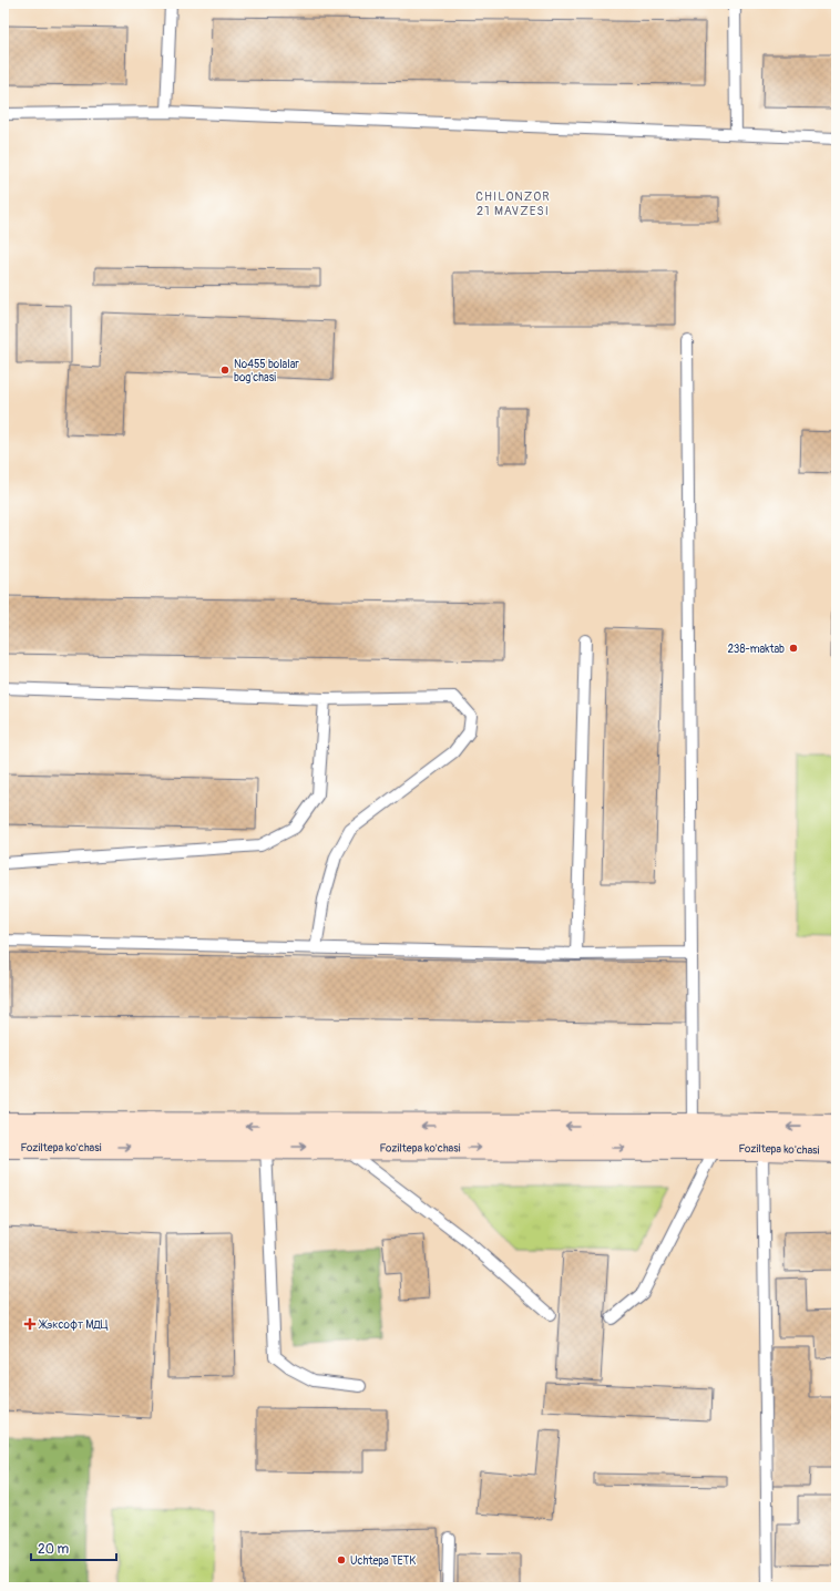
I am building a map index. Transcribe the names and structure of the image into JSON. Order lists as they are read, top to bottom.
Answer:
{
  "streets": {
    "main road": ["Foziltepa ko'chasi"]
  },
  "districts": ["CHILONZOR 21 MAVZESI"],
  "places": {
    "other": ["№455 bolalar bog'chasi", "238-maktab", "Uchtepa TETK"],
    "health": ["Жэксофт МДЦ"]
  },
  "scale_bar": "20 m"
}
